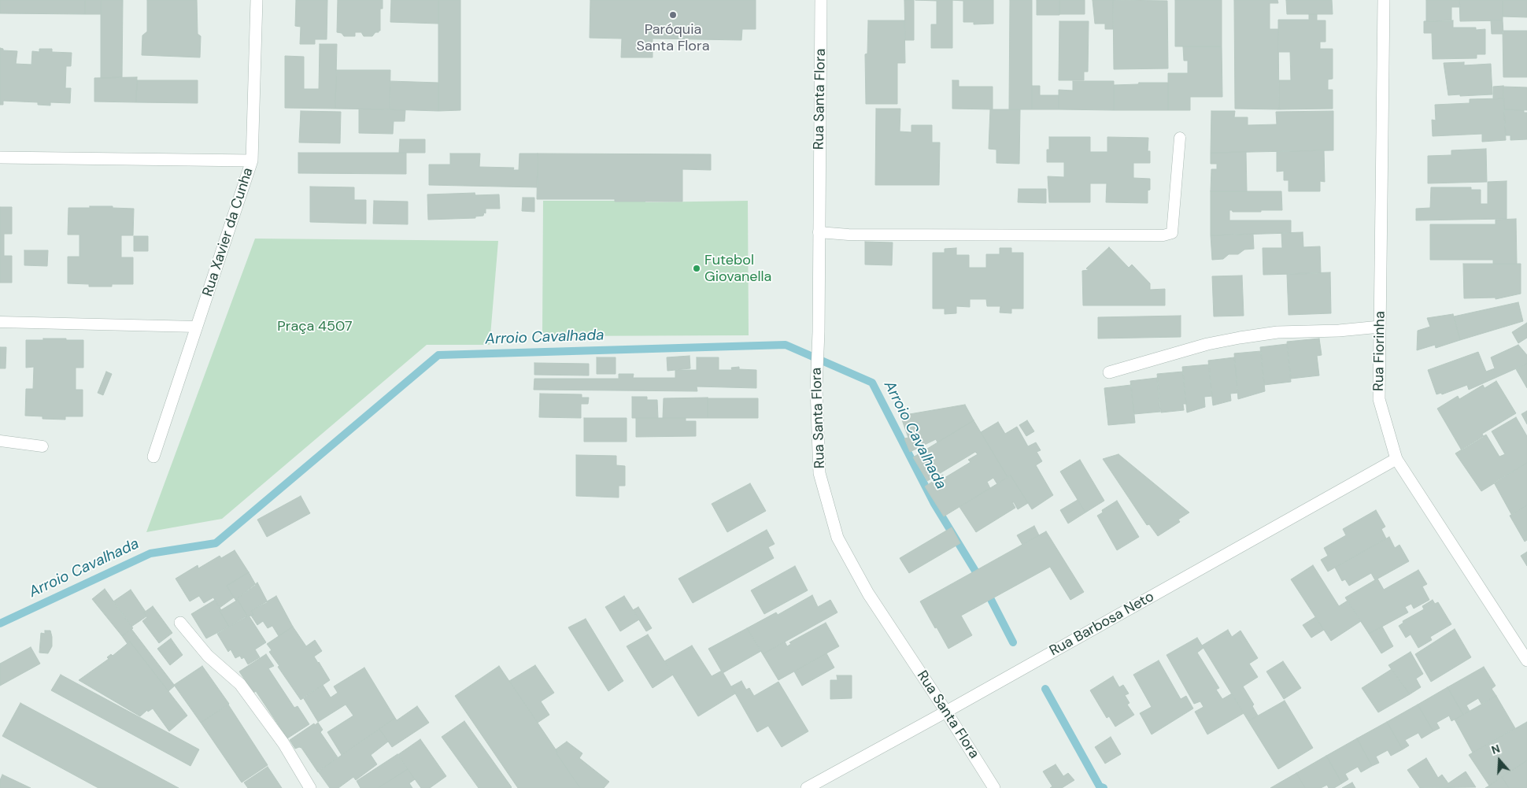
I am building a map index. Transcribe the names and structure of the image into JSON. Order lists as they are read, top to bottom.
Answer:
{
  "streets": {
    "street": [
      "Rua Santa Flora",
      "Rua Xavier da Cunha",
      "Rua Fiorinha",
      "Rua Barbosa Neto"
    ]
  },
  "crossings": [
    ["Rua Santa Flora", "Rua Barbosa Neto"],
    ["Rua Fiorinha", "Rua Barbosa Neto"]
  ],
  "water": ["Arroio Cavalhada"],
  "parks": ["Praça 4507"],
  "places": ["Paróquia Santa Flora", "Futebol Giovanella"],
  "north": "top"
}
